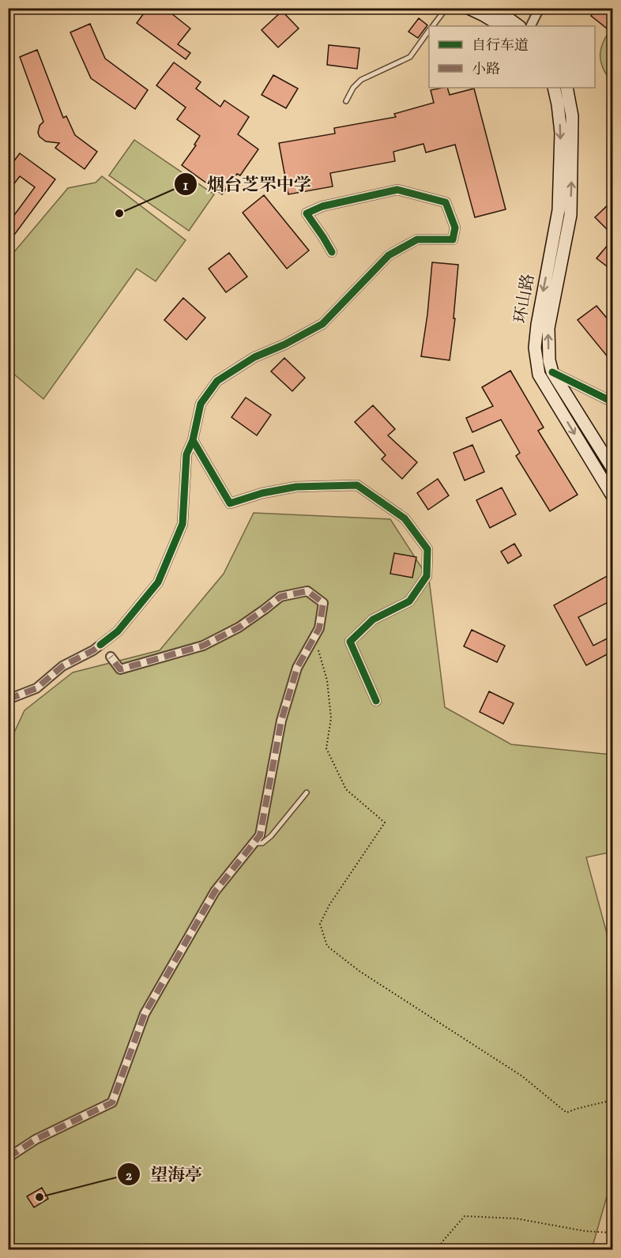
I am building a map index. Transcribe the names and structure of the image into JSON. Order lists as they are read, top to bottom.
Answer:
{
  "streets": {
    "main road": ["环山路"]
  },
  "places": ["烟台芝罘中学", "望海亭"],
  "legend": ["自行车道", "小路"]
}
